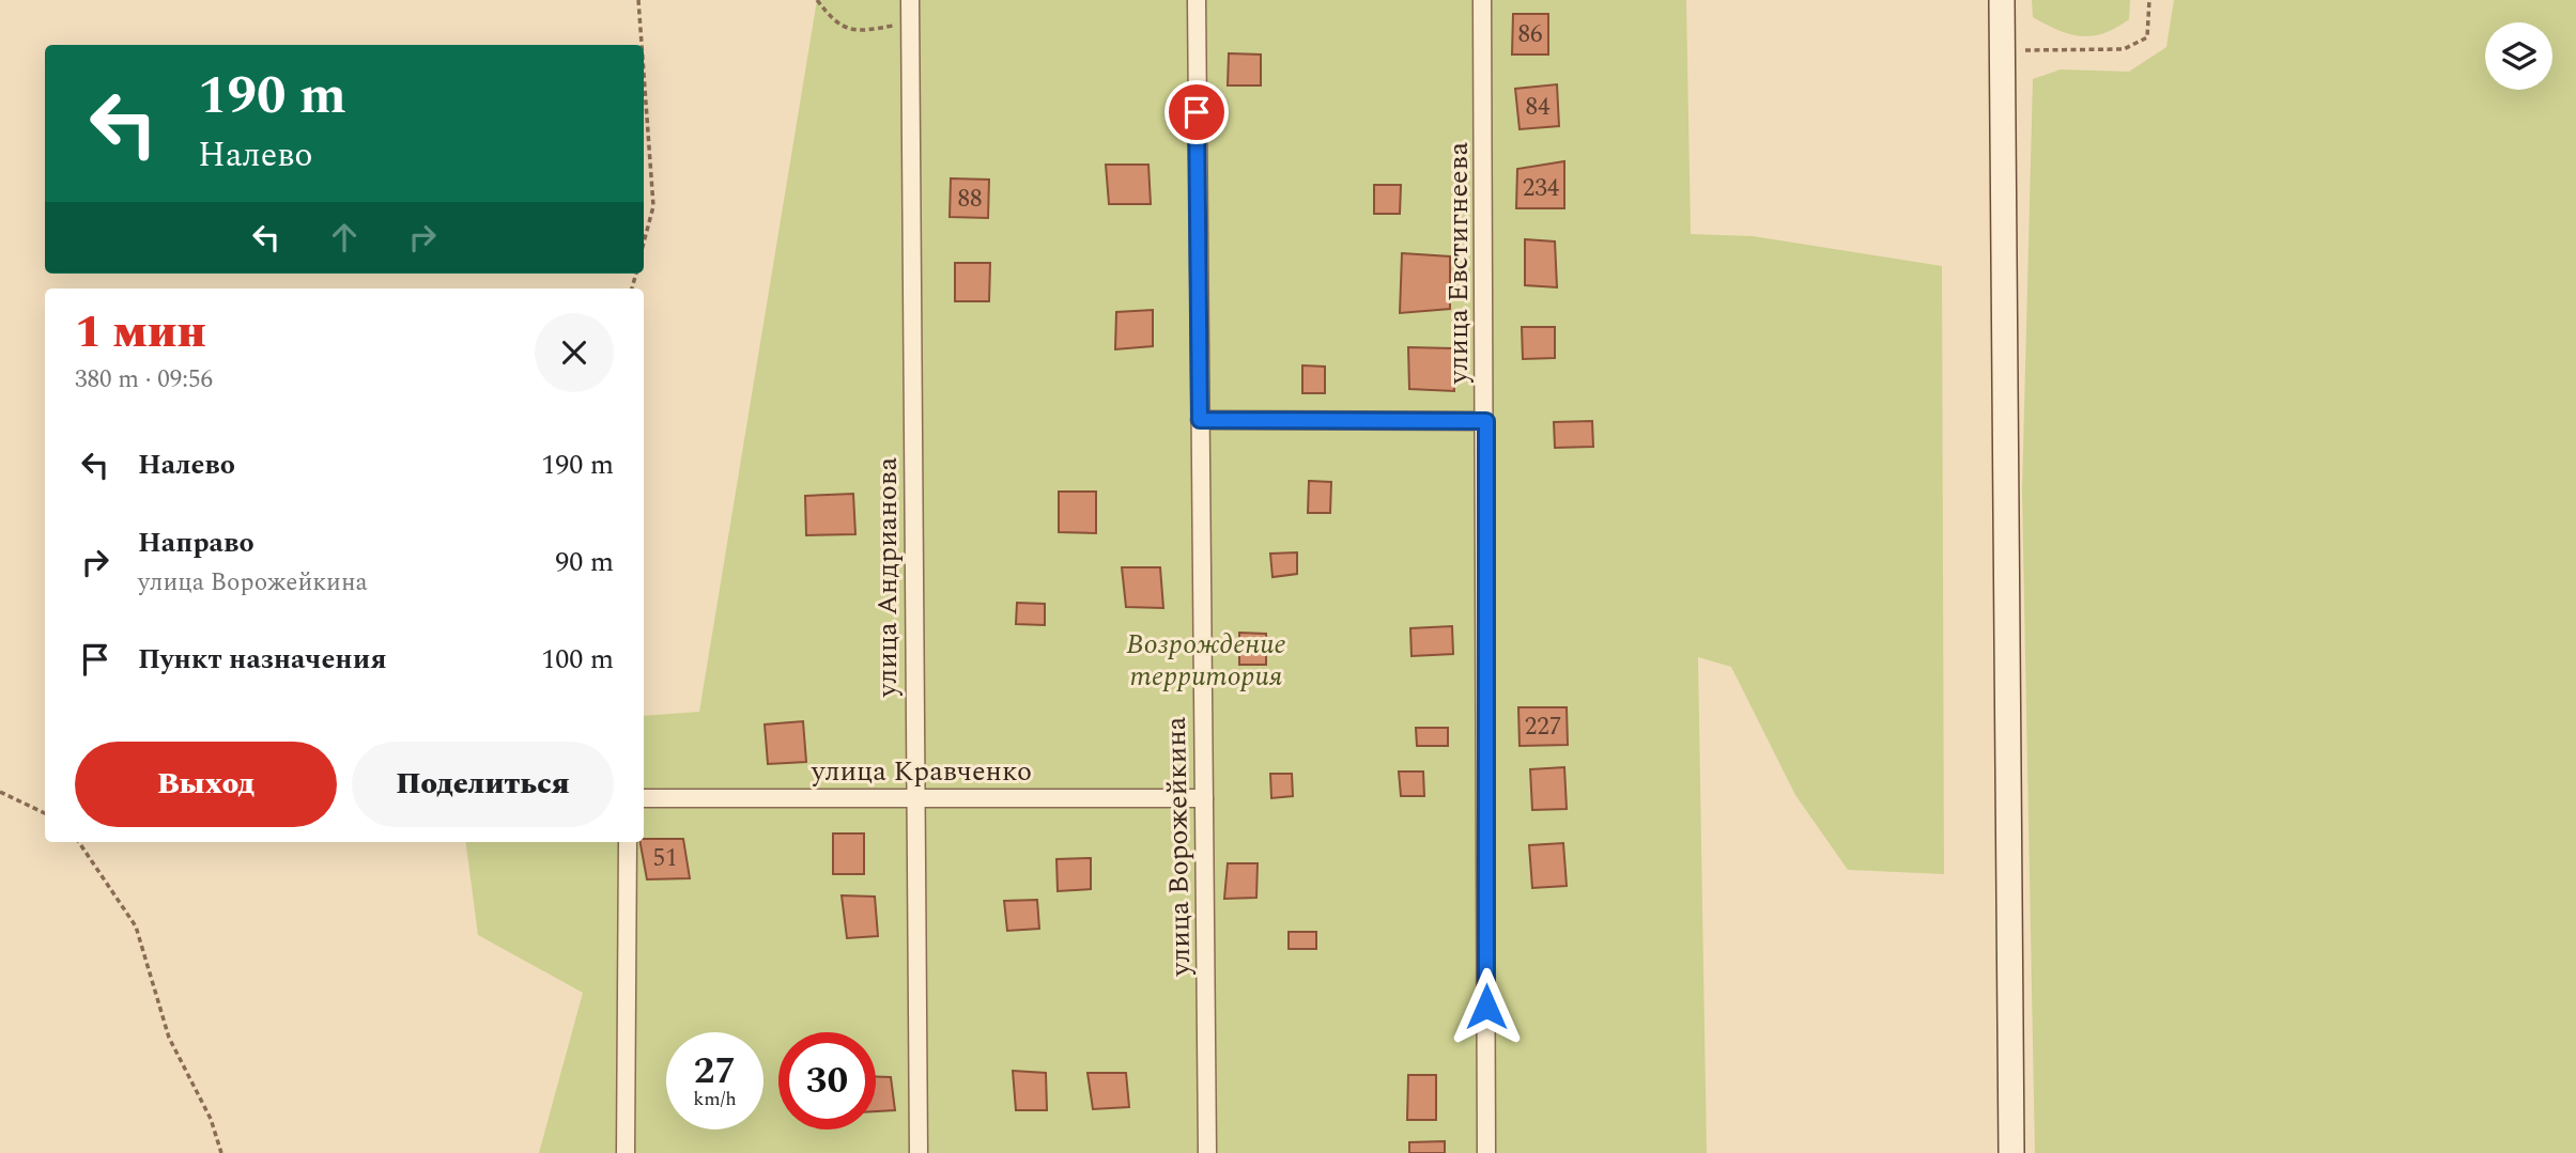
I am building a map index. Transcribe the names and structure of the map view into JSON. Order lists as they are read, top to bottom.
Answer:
{
  "streets": {
    "street": [
      "улица Евстигнеева",
      "улица Андрианова",
      "улица Кравченко",
      "улица Ворожейкина"
    ]
  },
  "crossings": [
    ["улица Андрианова", "улица Кравченко"],
    ["улица Кравченко", "улица Ворожейкина"]
  ],
  "parks": ["Возрождение территория"],
  "house_numbers": [
    "86",
    "84",
    "234",
    "88",
    "227",
    "51"
  ],
  "page": {
    "turn": ["190 m", "Налево"],
    "heading": ["1 мин", "380 m · 09:56"],
    "list": [
      {
        "name": "Налево",
        "value": "190 m"
      },
      {
        "name": "Направо",
        "note": "улица Ворожейкина",
        "value": "90 m"
      },
      {
        "name": "Пункт назначения",
        "value": "100 m"
      }
    ],
    "buttons": ["Выход", "Поделиться"],
    "speed": "27 km/h",
    "limit": "30"
  }
}
